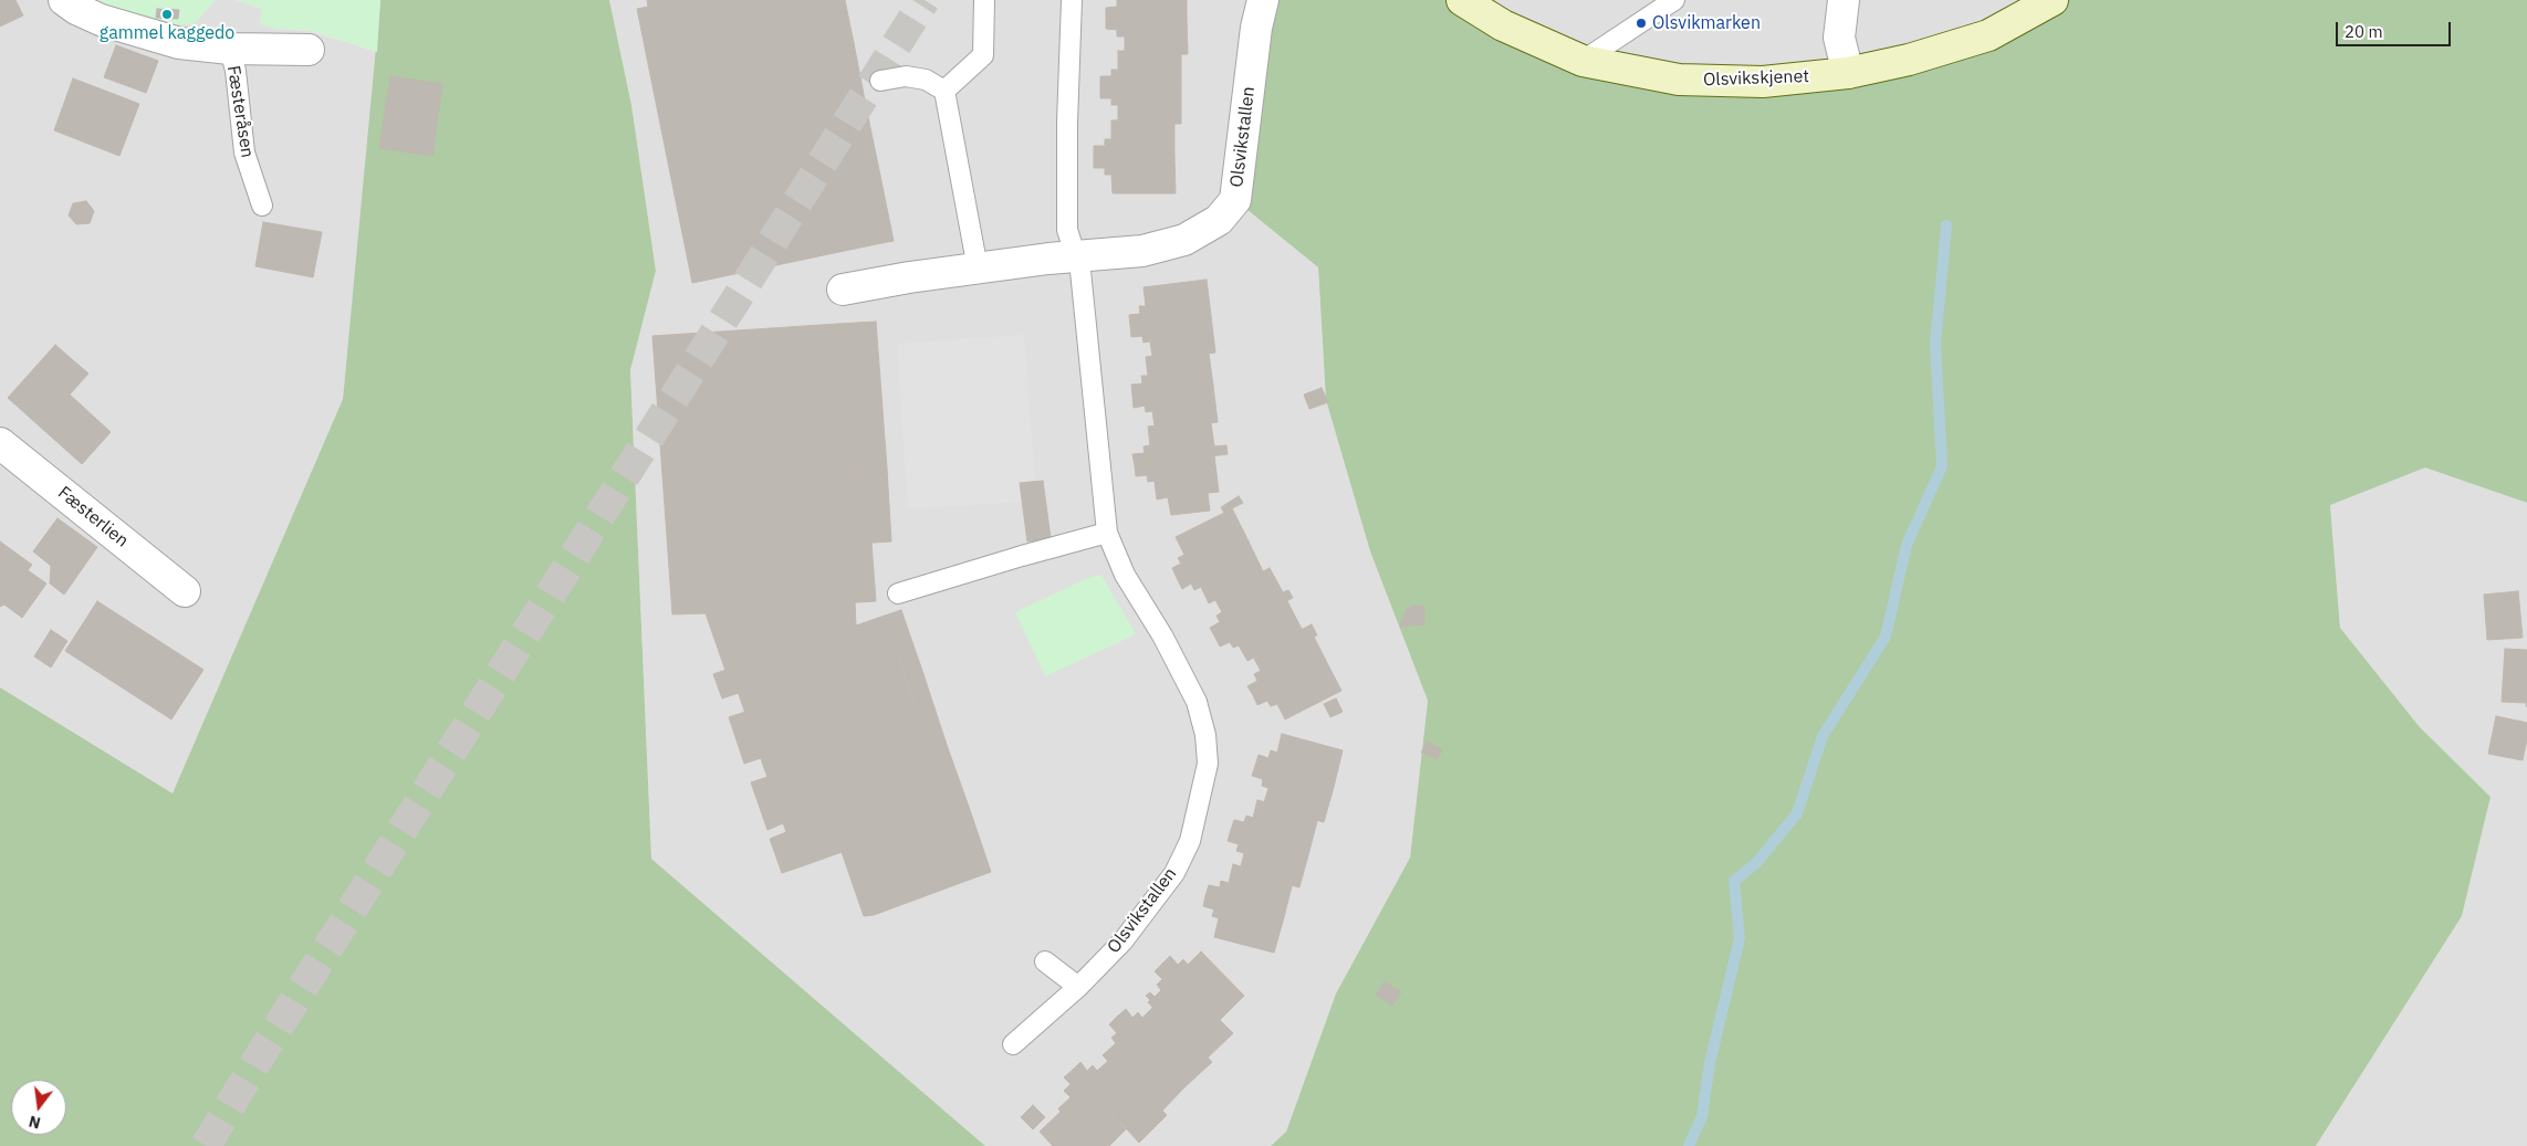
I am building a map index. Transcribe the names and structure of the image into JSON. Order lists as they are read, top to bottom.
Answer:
{
  "streets": {
    "main road": ["Olsvikskjenet"],
    "street": ["Fæsteråsen", "Olsvikstallen", "Fæsterlien"]
  },
  "places": ["gammel kaggedo", "Olsvikmarken"],
  "scale_bar": "20 m",
  "north": "bottom"
}
